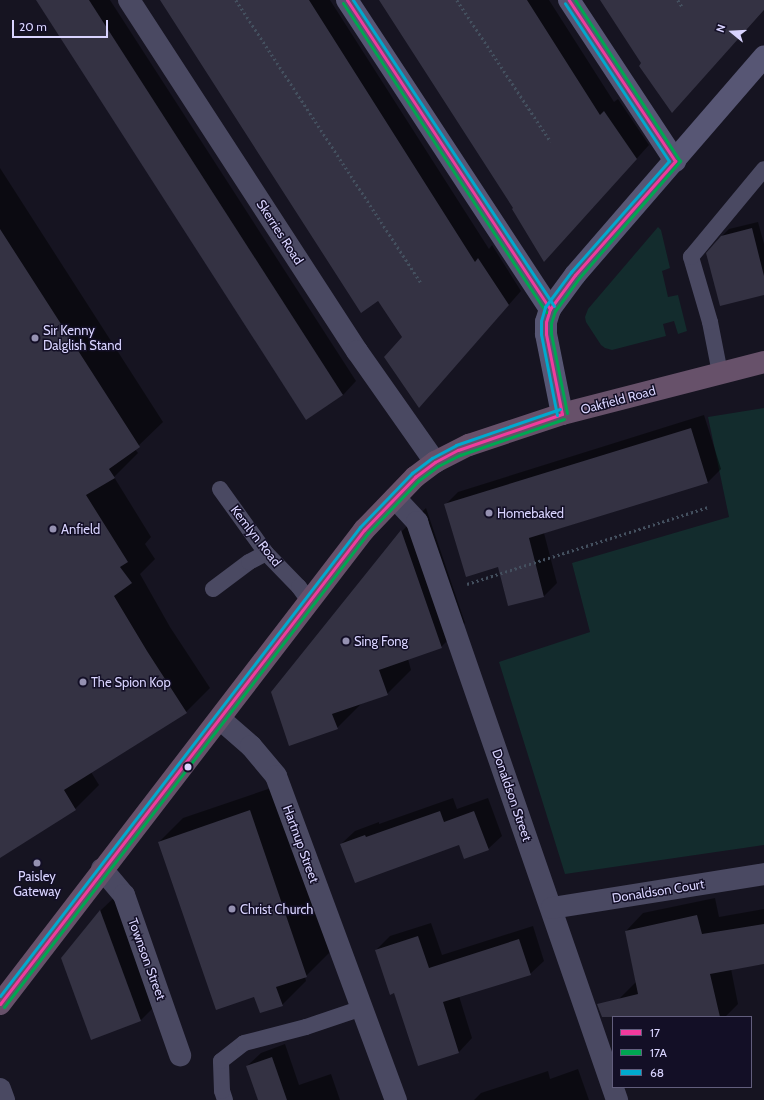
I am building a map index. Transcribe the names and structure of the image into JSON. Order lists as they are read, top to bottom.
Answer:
{
  "streets": {
    "highway": ["Oakfield Road"],
    "street": [
      "Skerries Road",
      "Donaldson Street",
      "Hartnup Street",
      "Donaldson Court",
      "Townson Street"
    ],
    "lane": ["Kemlyn Road"]
  },
  "crossings": [
    ["Skerries Road", "Oakfield Road"],
    ["Oakfield Road", "Kemlyn Road"],
    ["Oakfield Road", "Donaldson Street"],
    ["Oakfield Road", "Hartnup Street"],
    ["Oakfield Road", "Townson Street"],
    ["Donaldson Street", "Donaldson Court"]
  ],
  "places": [
    "Sir Kenny Dalglish Stand",
    "Homebaked",
    "Anfield",
    "Sing Fong",
    "The Spion Kop",
    "Paisley Gateway",
    "Christ Church"
  ],
  "lines": ["transit line 17", "transit line 17A", "transit line 68"],
  "legend": ["17", "17A", "68"],
  "scale_bar": "20 m",
  "north": "left"
}
